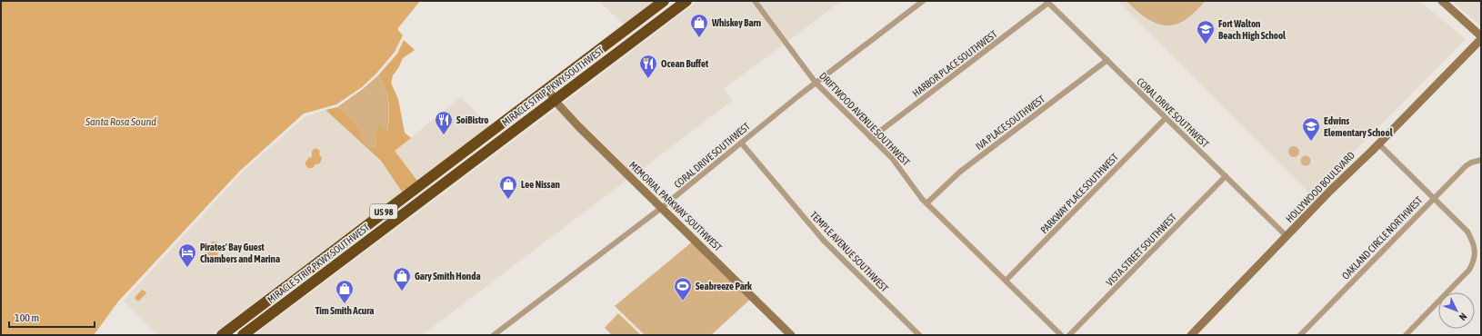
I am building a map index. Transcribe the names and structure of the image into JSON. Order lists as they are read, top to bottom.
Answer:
{
  "streets": {
    "highway": ["MIRACLE STRIP PKWY SOUTHWEST", "US 98"],
    "street": [
      "HARBOR PLACE SOUTHWEST",
      "CORAL DRIVE SOUTHWEST",
      "DRIFTWOOD AVENUE SOUTHWEST",
      "IVA PLACE SOUTHWEST",
      "HOLLYWOOD BOULEVARD",
      "PARKWAY PLACE SOUTHWEST",
      "MEMORIAL PARKWAY SOUTHWEST",
      "OAKLAND CIRCLE NORTHWEST",
      "VISTA STREET SOUTHWEST",
      "TEMPLE AVENUE SOUTHWEST"
    ]
  },
  "crossings": [
    ["HARBOR PLACE SOUTHWEST", "CORAL DRIVE SOUTHWEST"],
    ["HARBOR PLACE SOUTHWEST", "DRIFTWOOD AVENUE SOUTHWEST"],
    ["MIRACLE STRIP PKWY SOUTHWEST", "MEMORIAL PARKWAY SOUTHWEST"],
    ["CORAL DRIVE SOUTHWEST", "DRIFTWOOD AVENUE SOUTHWEST"],
    ["CORAL DRIVE SOUTHWEST", "IVA PLACE SOUTHWEST"],
    ["CORAL DRIVE SOUTHWEST", "HOLLYWOOD BOULEVARD"],
    ["CORAL DRIVE SOUTHWEST", "PARKWAY PLACE SOUTHWEST"],
    ["CORAL DRIVE SOUTHWEST", "MEMORIAL PARKWAY SOUTHWEST"],
    ["CORAL DRIVE SOUTHWEST", "VISTA STREET SOUTHWEST"],
    ["CORAL DRIVE SOUTHWEST", "TEMPLE AVENUE SOUTHWEST"],
    ["DRIFTWOOD AVENUE SOUTHWEST", "IVA PLACE SOUTHWEST"],
    ["DRIFTWOOD AVENUE SOUTHWEST", "PARKWAY PLACE SOUTHWEST"]
  ],
  "water": ["Santa Rosa Sound"],
  "places": {
    "shop": [
      "Whiskey Barn",
      "Lee Nissan",
      "Gary Smith Honda",
      "Tim Smith Acura"
    ],
    "school or university": ["Fort Walton Beach High School", "Edwins Elementary School"],
    "restaurant": ["Ocean Buffet", "SoiBistro"],
    "hotel": ["Pirates' Bay Guest Chambers and Marina"],
    "sports": ["Seabreeze Park"]
  },
  "scale_bar": "100 m",
  "north": "bottom right"
}
